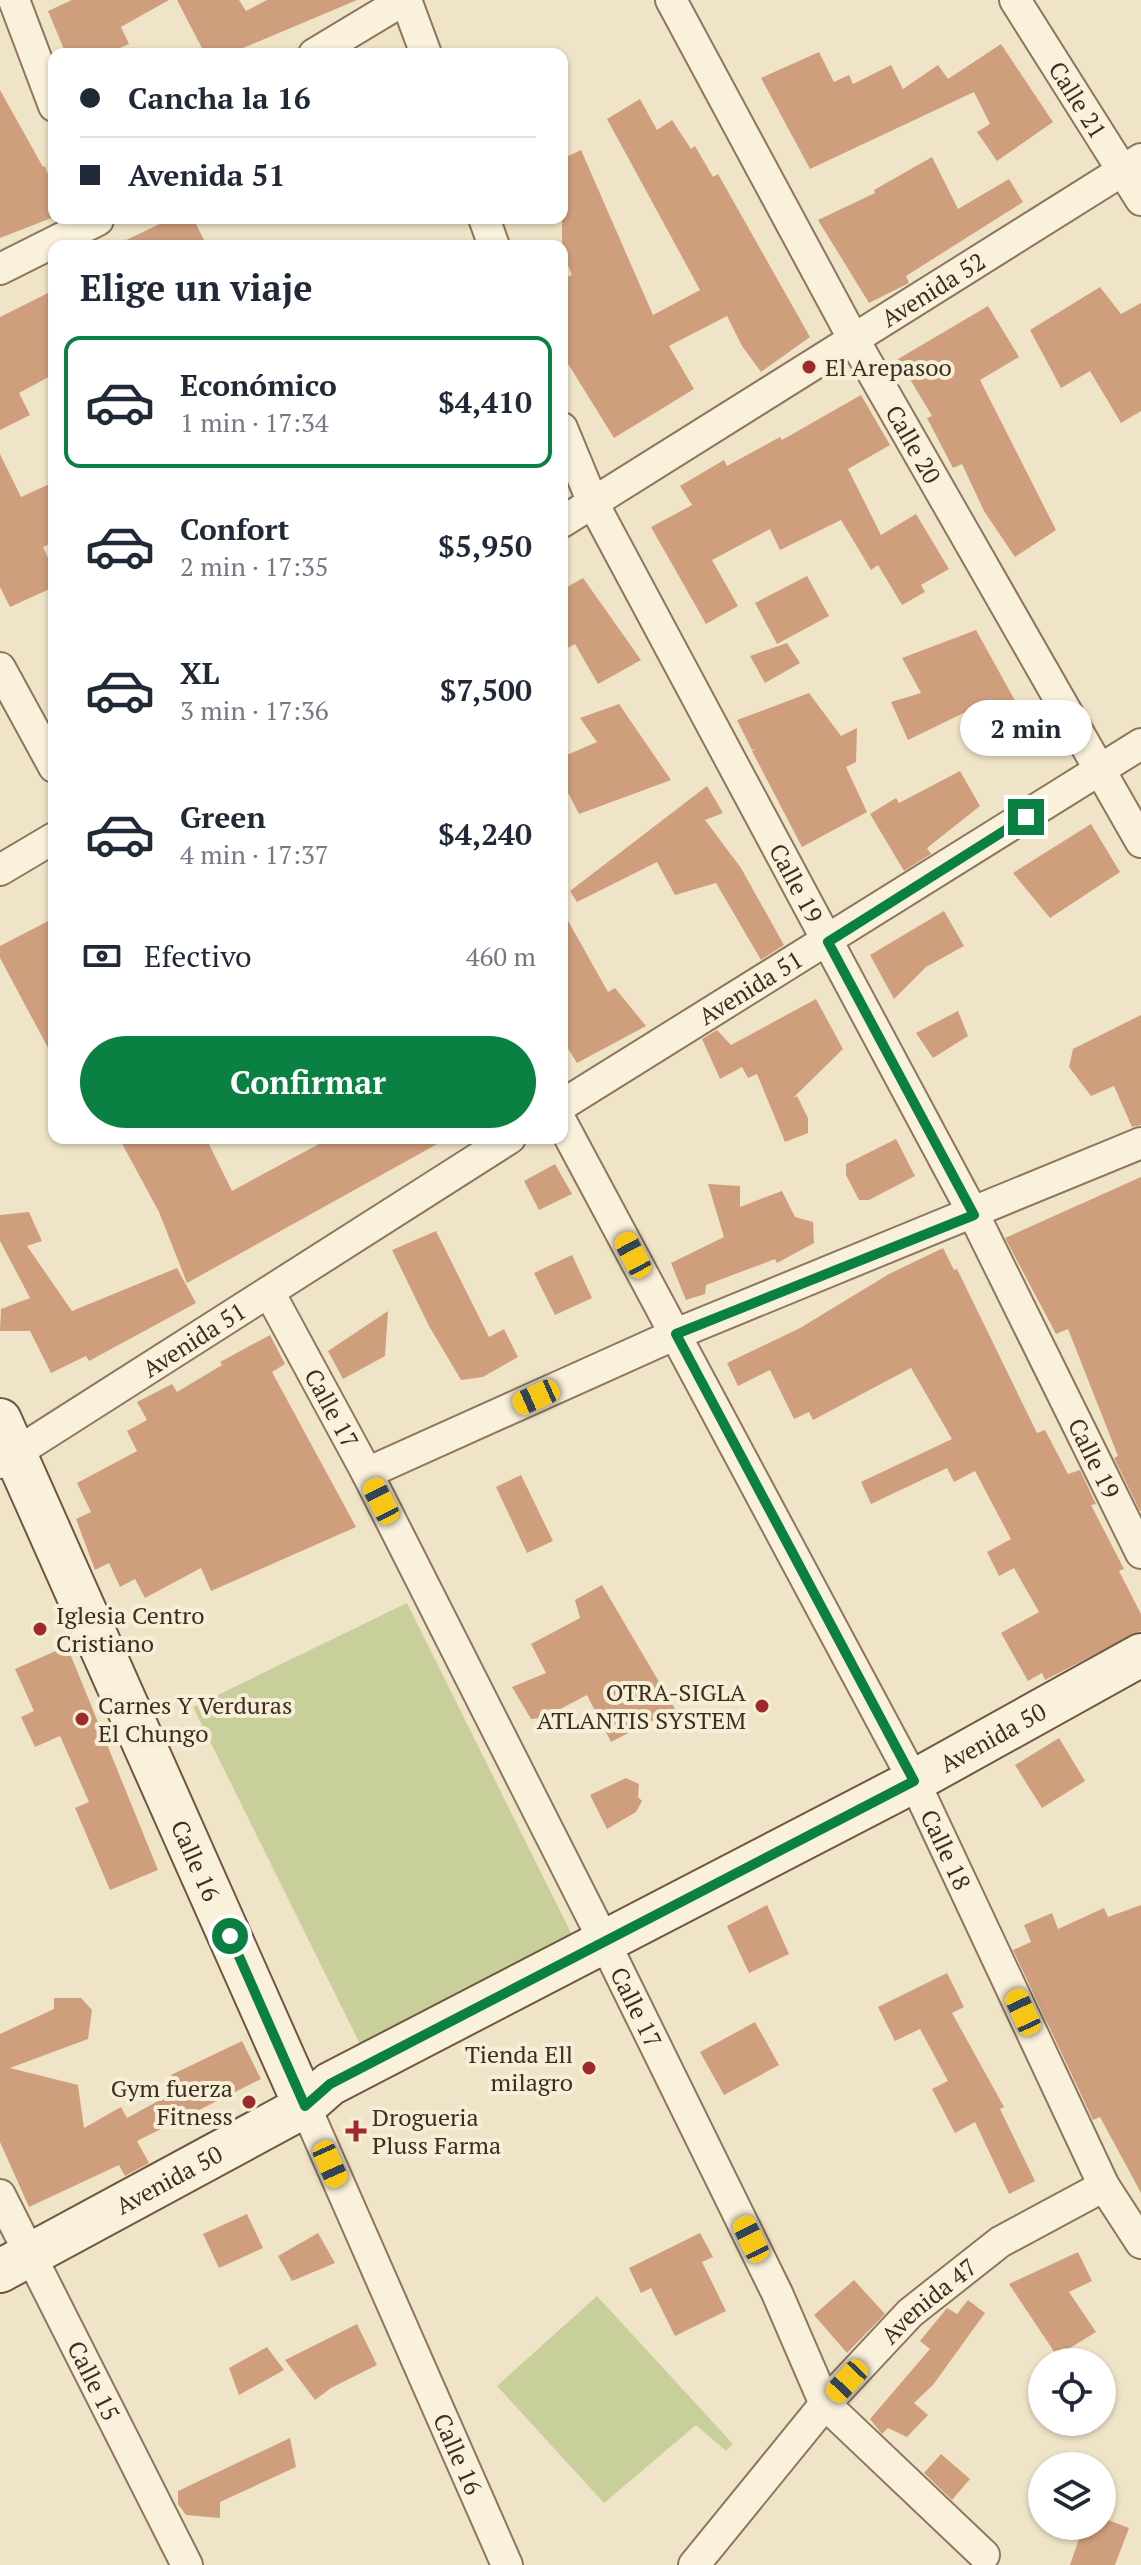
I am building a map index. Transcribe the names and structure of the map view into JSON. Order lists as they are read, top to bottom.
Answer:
{
  "streets": {
    "street": [
      "Calle 21",
      "Avenida 52",
      "Calle 20",
      "Calle 19",
      "Avenida 51",
      "Calle 17",
      "Avenida 50",
      "Calle 18",
      "Calle 16",
      "Avenida 47",
      "Calle 15"
    ]
  },
  "crossings": [
    ["Calle 21", "Avenida 52"],
    ["Avenida 52", "Calle 20"],
    ["Avenida 52", "Calle 19"],
    ["Calle 20", "Avenida 51"],
    ["Calle 19", "Avenida 51"],
    ["Avenida 51", "Calle 17"],
    ["Avenida 51", "Calle 16"],
    ["Calle 17", "Avenida 50"],
    ["Calle 17", "Avenida 47"],
    ["Avenida 50", "Calle 18"],
    ["Avenida 50", "Calle 16"],
    ["Avenida 50", "Calle 15"],
    ["Calle 18", "Avenida 47"]
  ],
  "places": {
    "other": [
      "El Arepasoo",
      "Iglesia Centro Cristiano",
      "OTRA-SIGLA ATLANTIS SYSTEM",
      "Carnes Y Verduras El Chungo",
      "Tienda Ell milagro",
      "Gym fuerza Fitness"
    ],
    "health": ["Drogueria Pluss Farma"]
  },
  "page": {
    "banner": ["Cancha la 16", "Avenida 51"],
    "heading": "Elige un viaje",
    "list": [
      {
        "name": "Económico",
        "note": "1 min · 17:34",
        "value": "$4,410"
      },
      {
        "name": "Confort",
        "note": "2 min · 17:35",
        "value": "$5,950"
      },
      {
        "name": "XL",
        "note": "3 min · 17:36",
        "value": "$7,500"
      },
      {
        "name": "Green",
        "note": "4 min · 17:37",
        "value": "$4,240"
      }
    ],
    "bubble": "2 min",
    "pay": ["Efectivo", "460 m"],
    "buttons": "Confirmar"
  }
}
